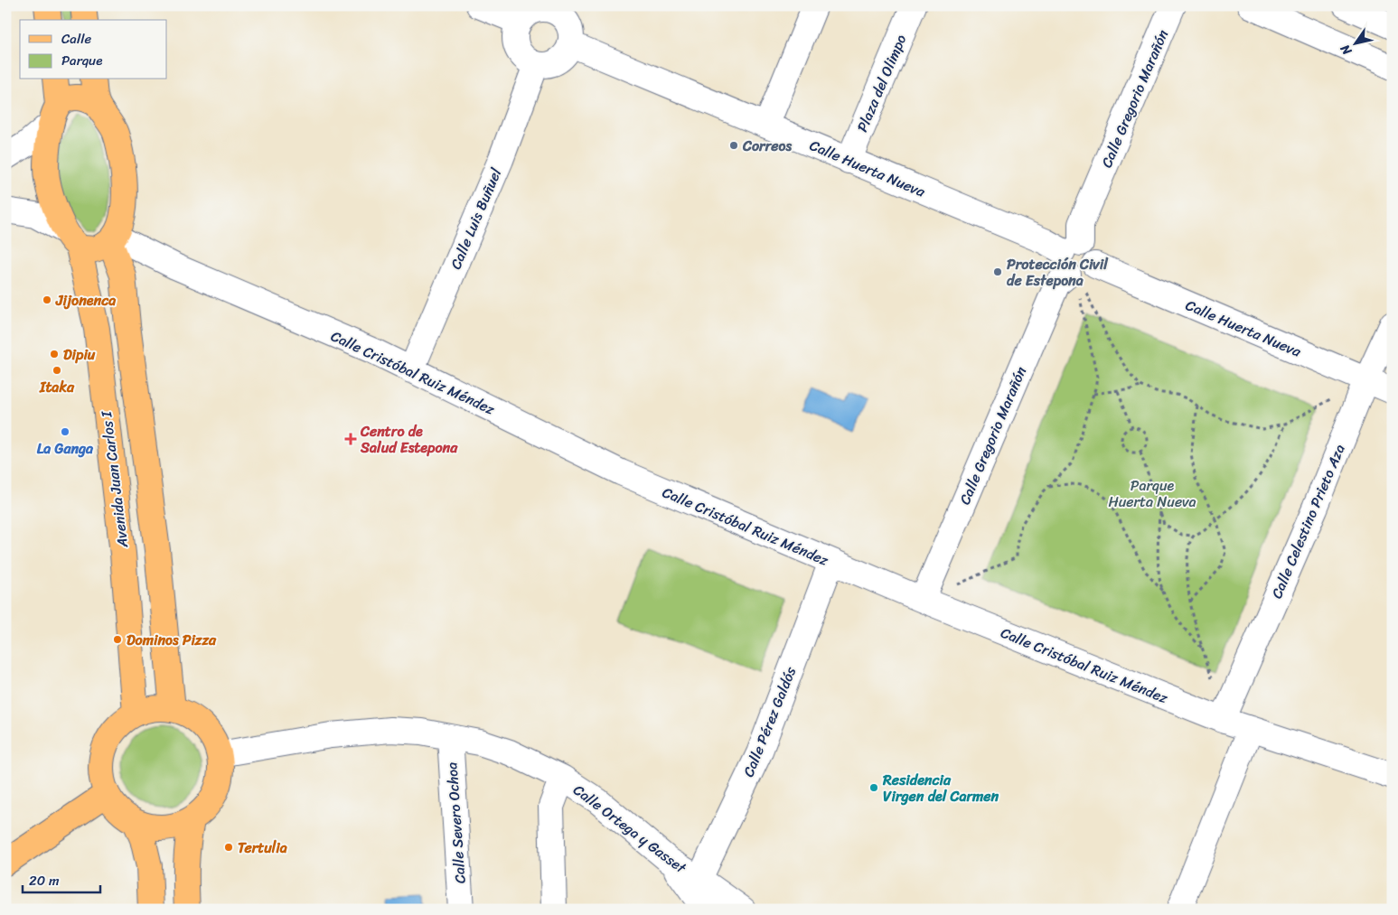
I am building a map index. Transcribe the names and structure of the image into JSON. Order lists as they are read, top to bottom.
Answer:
{
  "streets": {
    "main road": ["Avenida Juan Carlos I"],
    "street": [
      "Plaza del Olimpo",
      "Calle Gregorio Marañón",
      "Calle Huerta Nueva",
      "Calle Luis Buñuel",
      "Calle Cristóbal Ruiz Méndez",
      "Calle Celestino Prieto Aza",
      "Calle Pérez Galdós",
      "Calle Severo Ochoa",
      "Calle Ortega y Gasset"
    ]
  },
  "crossings": [
    ["Plaza del Olimpo", "Calle Huerta Nueva"],
    ["Calle Gregorio Marañón", "Calle Huerta Nueva"],
    ["Calle Gregorio Marañón", "Calle Cristóbal Ruiz Méndez"],
    ["Calle Huerta Nueva", "Calle Luis Buñuel"],
    ["Calle Huerta Nueva", "Calle Celestino Prieto Aza"],
    ["Calle Luis Buñuel", "Calle Cristóbal Ruiz Méndez"],
    ["Calle Cristóbal Ruiz Méndez", "Calle Celestino Prieto Aza"],
    ["Calle Cristóbal Ruiz Méndez", "Calle Pérez Galdós"],
    ["Avenida Juan Carlos I", "Calle Ortega y Gasset"],
    ["Calle Pérez Galdós", "Calle Ortega y Gasset"],
    ["Calle Severo Ochoa", "Calle Ortega y Gasset"]
  ],
  "parks": ["Parque Huerta Nueva"],
  "places": {
    "other": [
      "Correos",
      "Protección Civil de Estepona",
      "Jijonenca",
      "Dipiu",
      "Itaka",
      "La Ganga",
      "Dominos Pizza",
      "Residencia Virgen del Carmen",
      "Tertulia"
    ],
    "health": ["Centro de Salud Estepona"]
  },
  "legend": ["Calle", "Parque"],
  "scale_bar": "20 m",
  "north": "bottom left"
}
